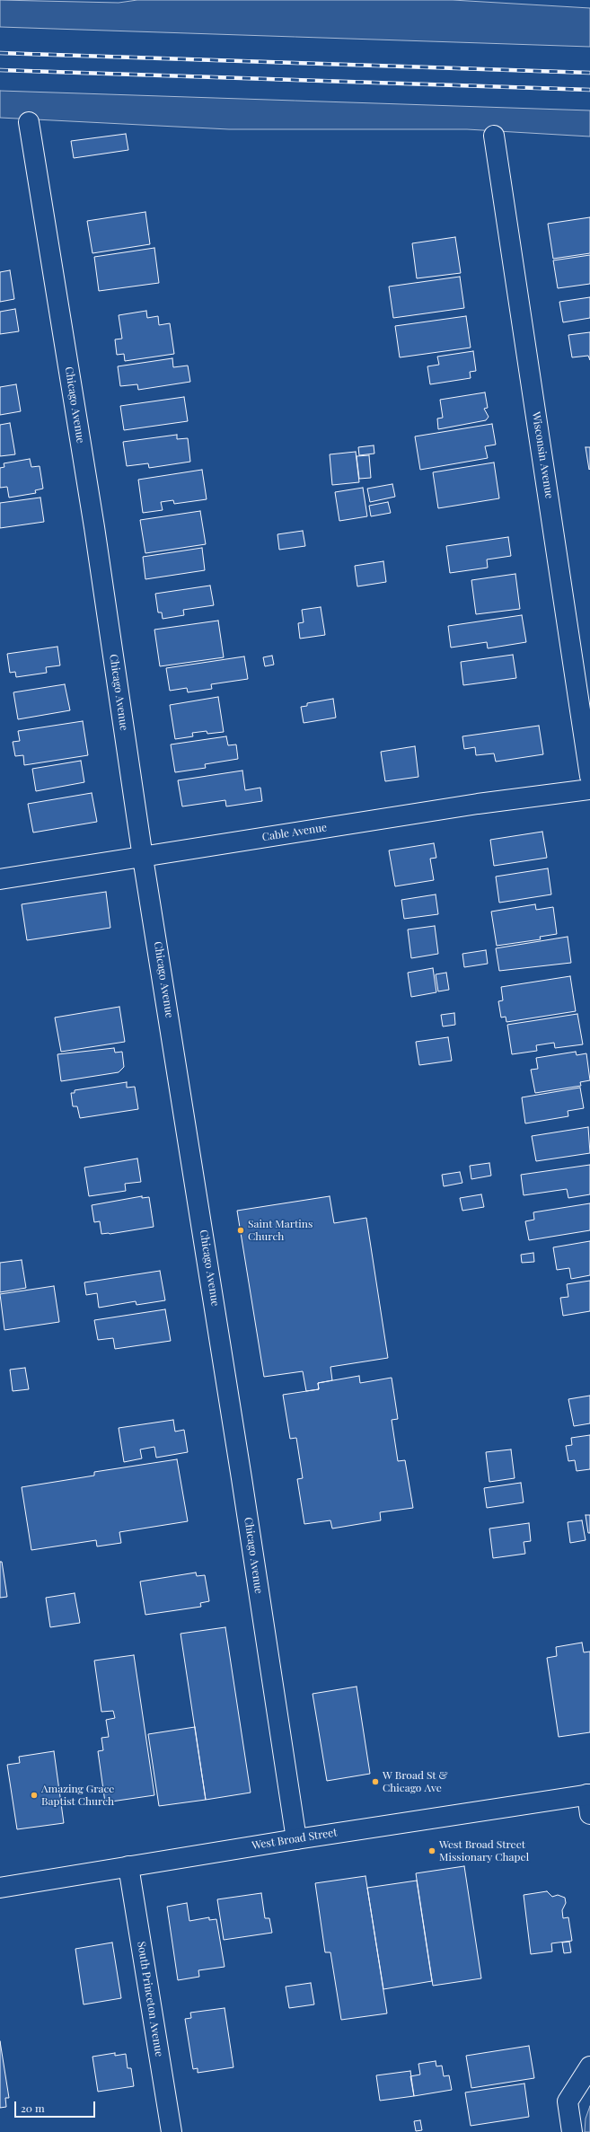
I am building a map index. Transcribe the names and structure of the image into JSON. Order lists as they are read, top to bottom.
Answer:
{
  "streets": {
    "street": [
      "Chicago Avenue",
      "Wisconsin Avenue",
      "Cable Avenue",
      "West Broad Street",
      "South Princeton Avenue"
    ]
  },
  "crossings": [
    ["Chicago Avenue", "Cable Avenue"],
    ["Chicago Avenue", "West Broad Street"],
    ["West Broad Street", "South Princeton Avenue"]
  ],
  "places": [
    "Saint Martins Church",
    "W Broad St & Chicago Ave",
    "Amazing Grace Baptist Church",
    "West Broad Street Missionary Chapel"
  ],
  "scale_bar": "20 m"
}
